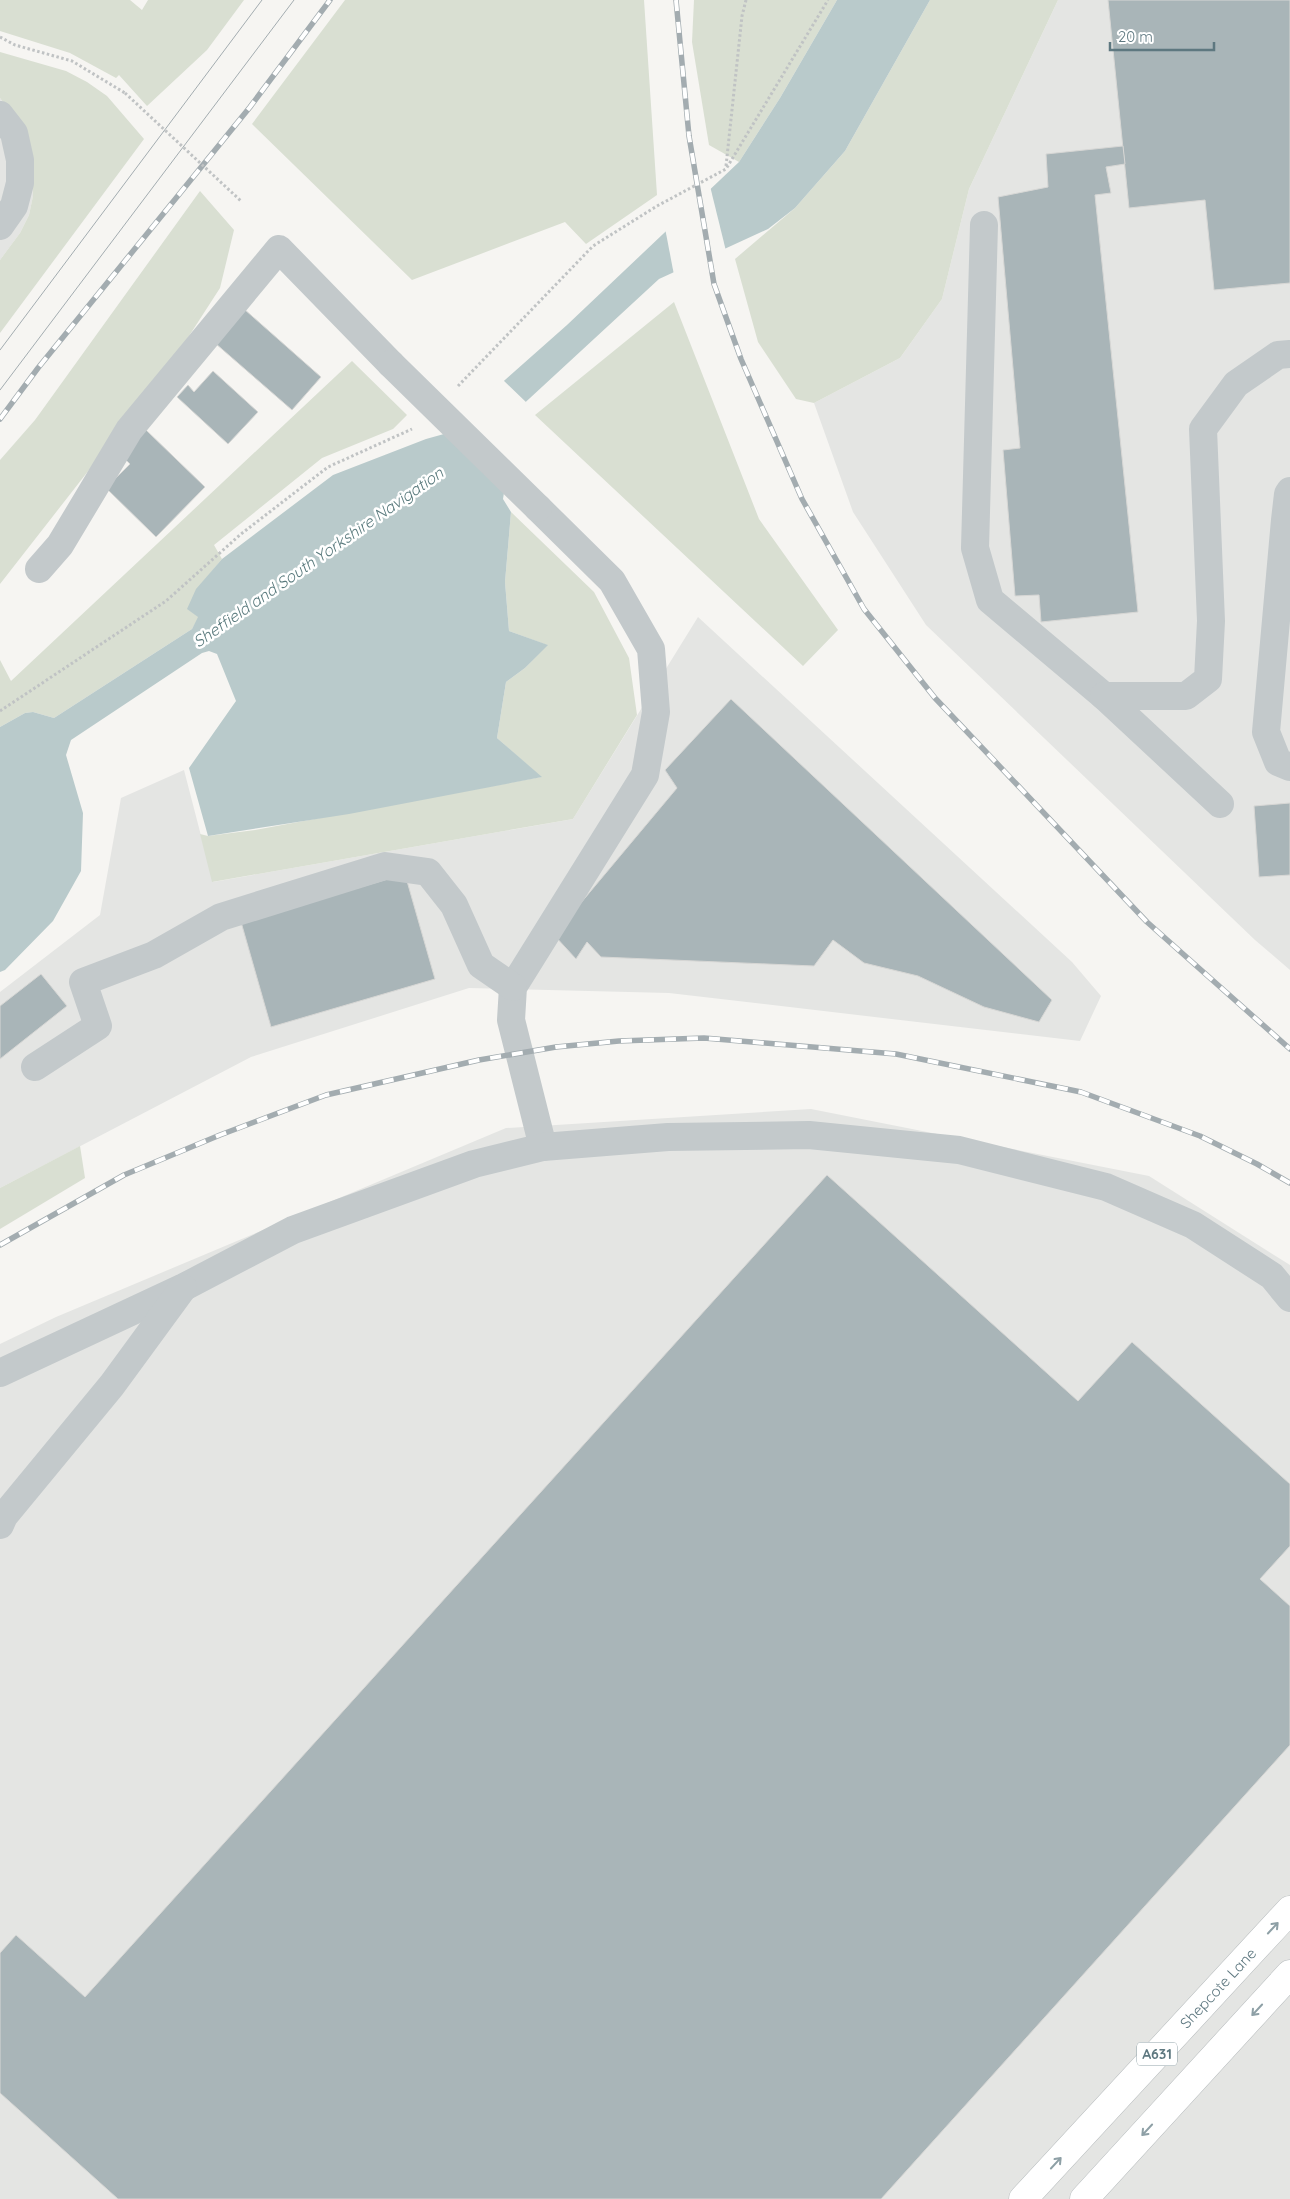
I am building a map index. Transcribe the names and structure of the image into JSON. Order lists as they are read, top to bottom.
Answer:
{
  "streets": {
    "highway": ["Shepcote Lane", "A631"]
  },
  "water": ["Sheffield and South Yorkshire Navigation"],
  "scale_bar": "20 m"
}
